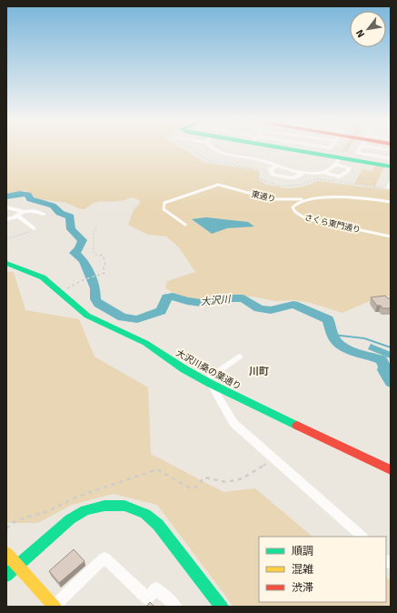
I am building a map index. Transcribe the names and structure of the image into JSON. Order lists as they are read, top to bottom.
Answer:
{
  "streets": {
    "street": ["大沢川桑の葉通り"],
    "lane": ["東通り", "さくら東門通り"]
  },
  "crossings": [
    ["東通り", "さくら東門通り"]
  ],
  "districts": ["川町"],
  "water": ["大沢川"],
  "legend": ["順調", "混雑", "渋滞"],
  "north": "bottom left"
}
